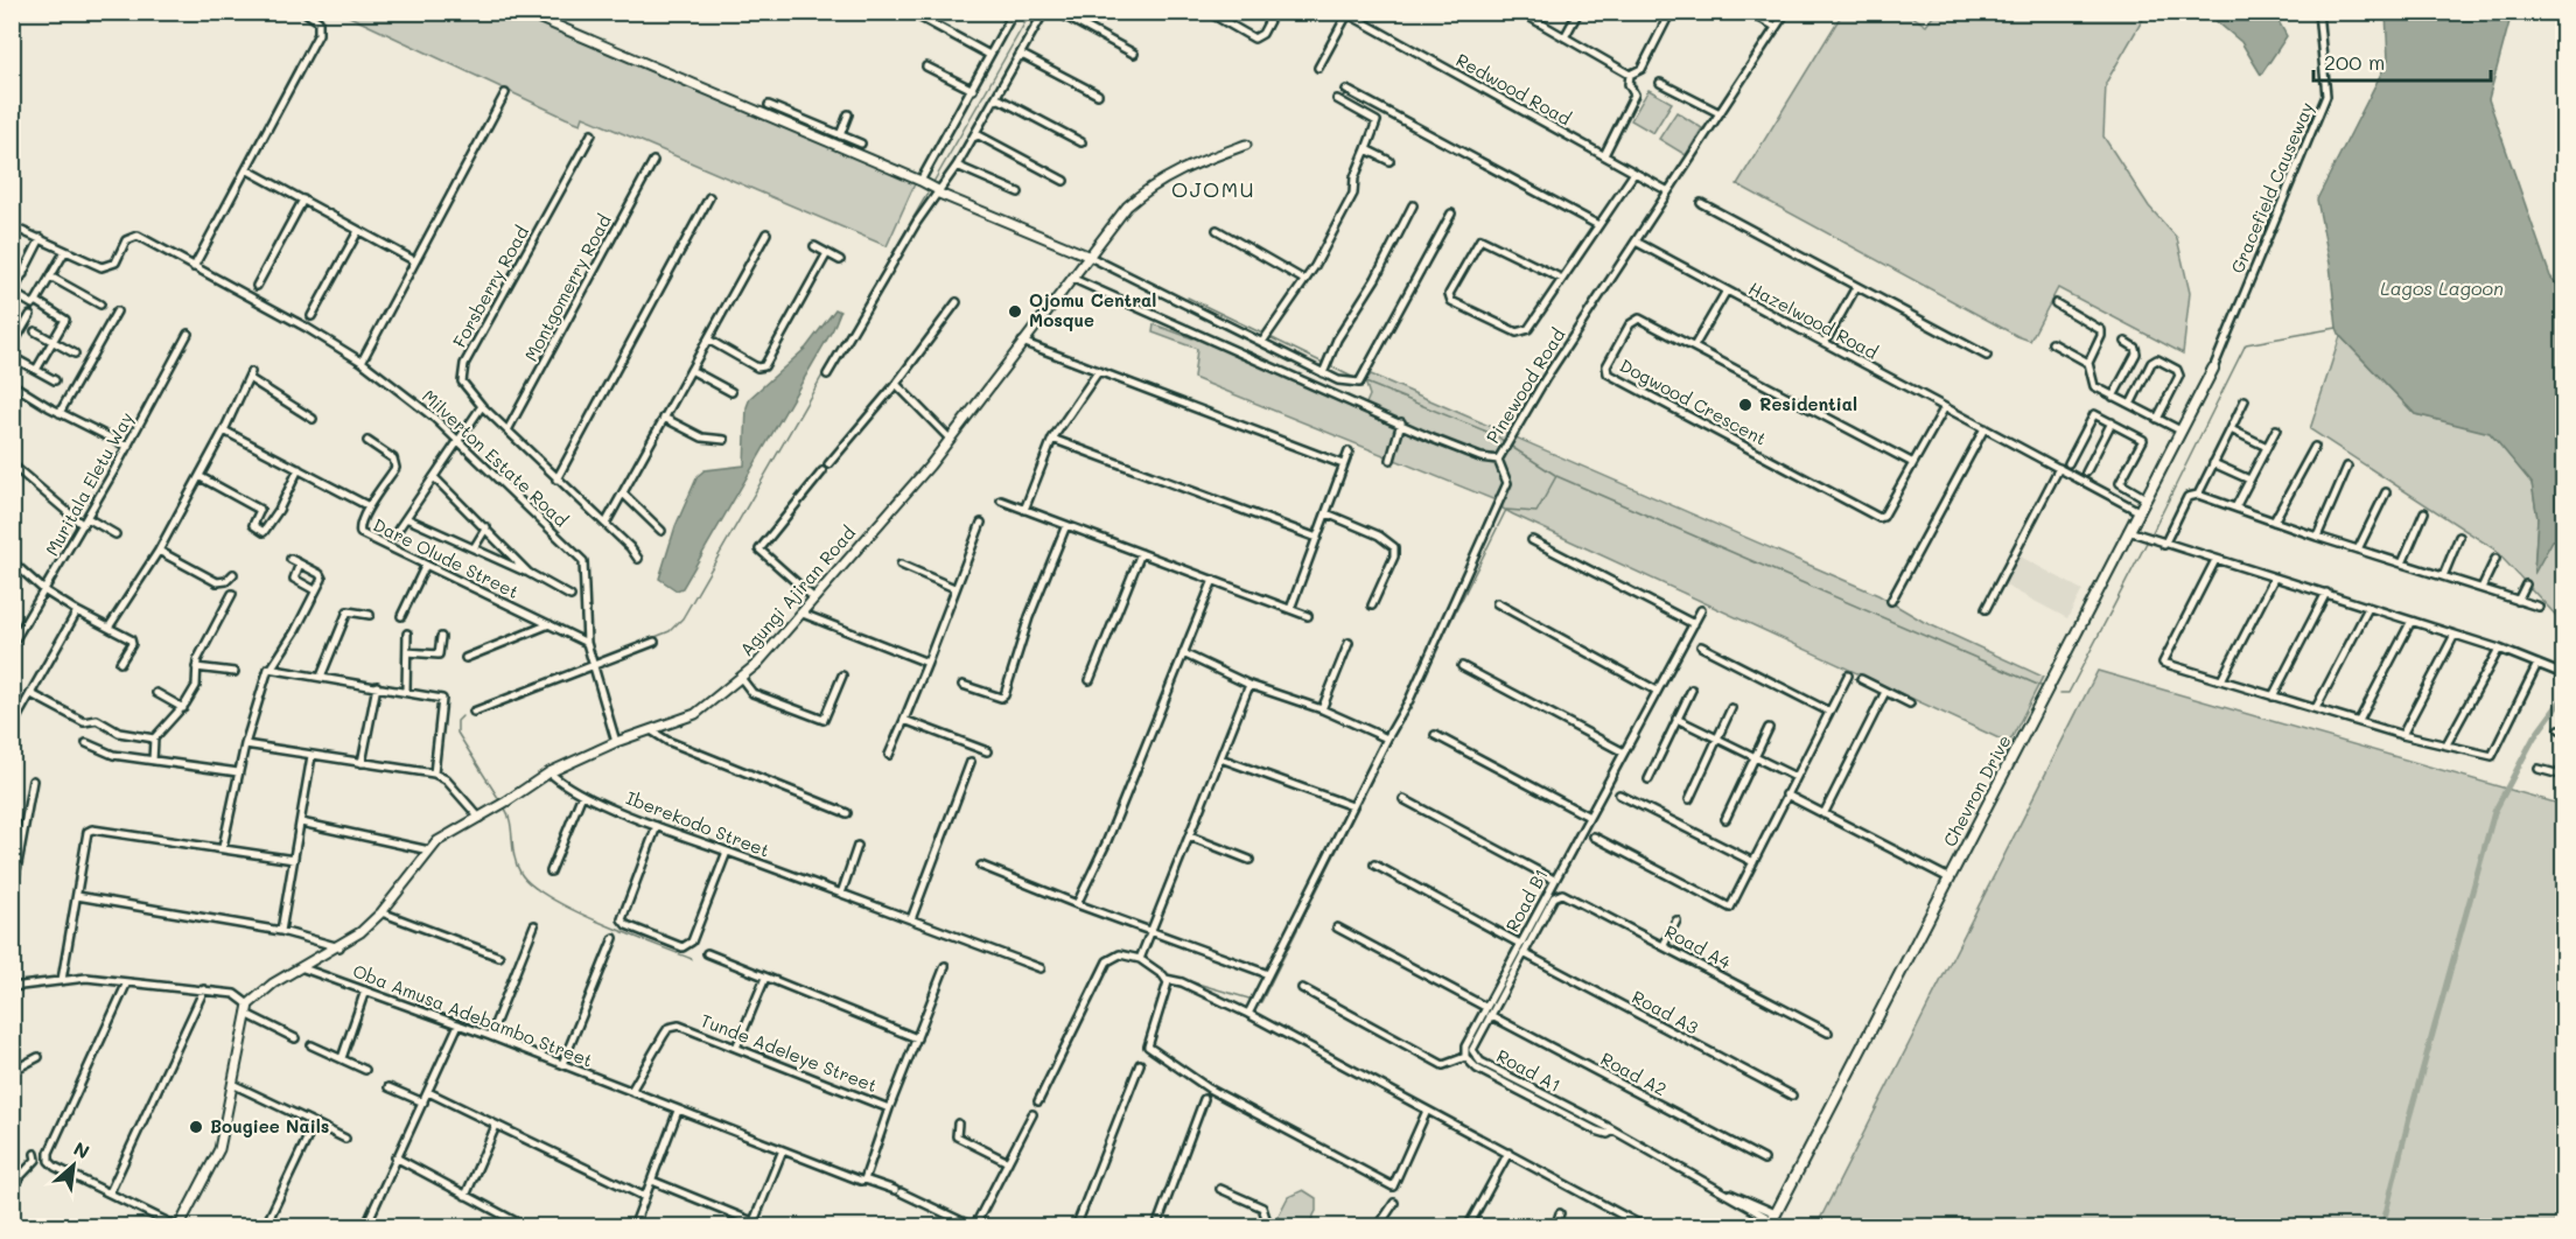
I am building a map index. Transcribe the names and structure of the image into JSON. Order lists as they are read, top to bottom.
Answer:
{
  "streets": {
    "main road": ["Chevron Drive"],
    "street": [
      "Redwood Road",
      "Gracefield Causeway",
      "Forsberry Road",
      "Montgomerry Road",
      "Hazelwood Road",
      "Pinewood Road",
      "Dogwood Crescent",
      "Milverton Estate Road",
      "Muritala Eletu Way",
      "Dare Olude Street",
      "Agungi Ajiran Road",
      "Iberekodo Street",
      "Road B1",
      "Road A4",
      "Road A3",
      "Oba Amusa Adebambo Street",
      "Tunde Adeleye Street",
      "Road A1",
      "Road A2"
    ]
  },
  "crossings": [
    ["Redwood Road", "Pinewood Road"],
    ["Gracefield Causeway", "Chevron Drive"],
    ["Forsberry Road", "Montgomerry Road"],
    ["Hazelwood Road", "Pinewood Road"],
    ["Hazelwood Road", "Chevron Drive"],
    ["Pinewood Road", "Agungi Ajiran Road"],
    ["Milverton Estate Road", "Dare Olude Street"],
    ["Milverton Estate Road", "Agungi Ajiran Road"],
    ["Agungi Ajiran Road", "Iberekodo Street"],
    ["Agungi Ajiran Road", "Oba Amusa Adebambo Street"],
    ["Chevron Drive", "Road A1"],
    ["Road A4", "Road A1"],
    ["Road A3", "Road A1"],
    ["Oba Amusa Adebambo Street", "Tunde Adeleye Street"],
    ["Road A1", "Road A2"]
  ],
  "districts": ["OJOMU"],
  "water": ["Lagos Lagoon"],
  "places": ["Ojomu Central Mosque", "Residential", "Bougiee Nails"],
  "scale_bar": "200 m",
  "north": "top right"
}
